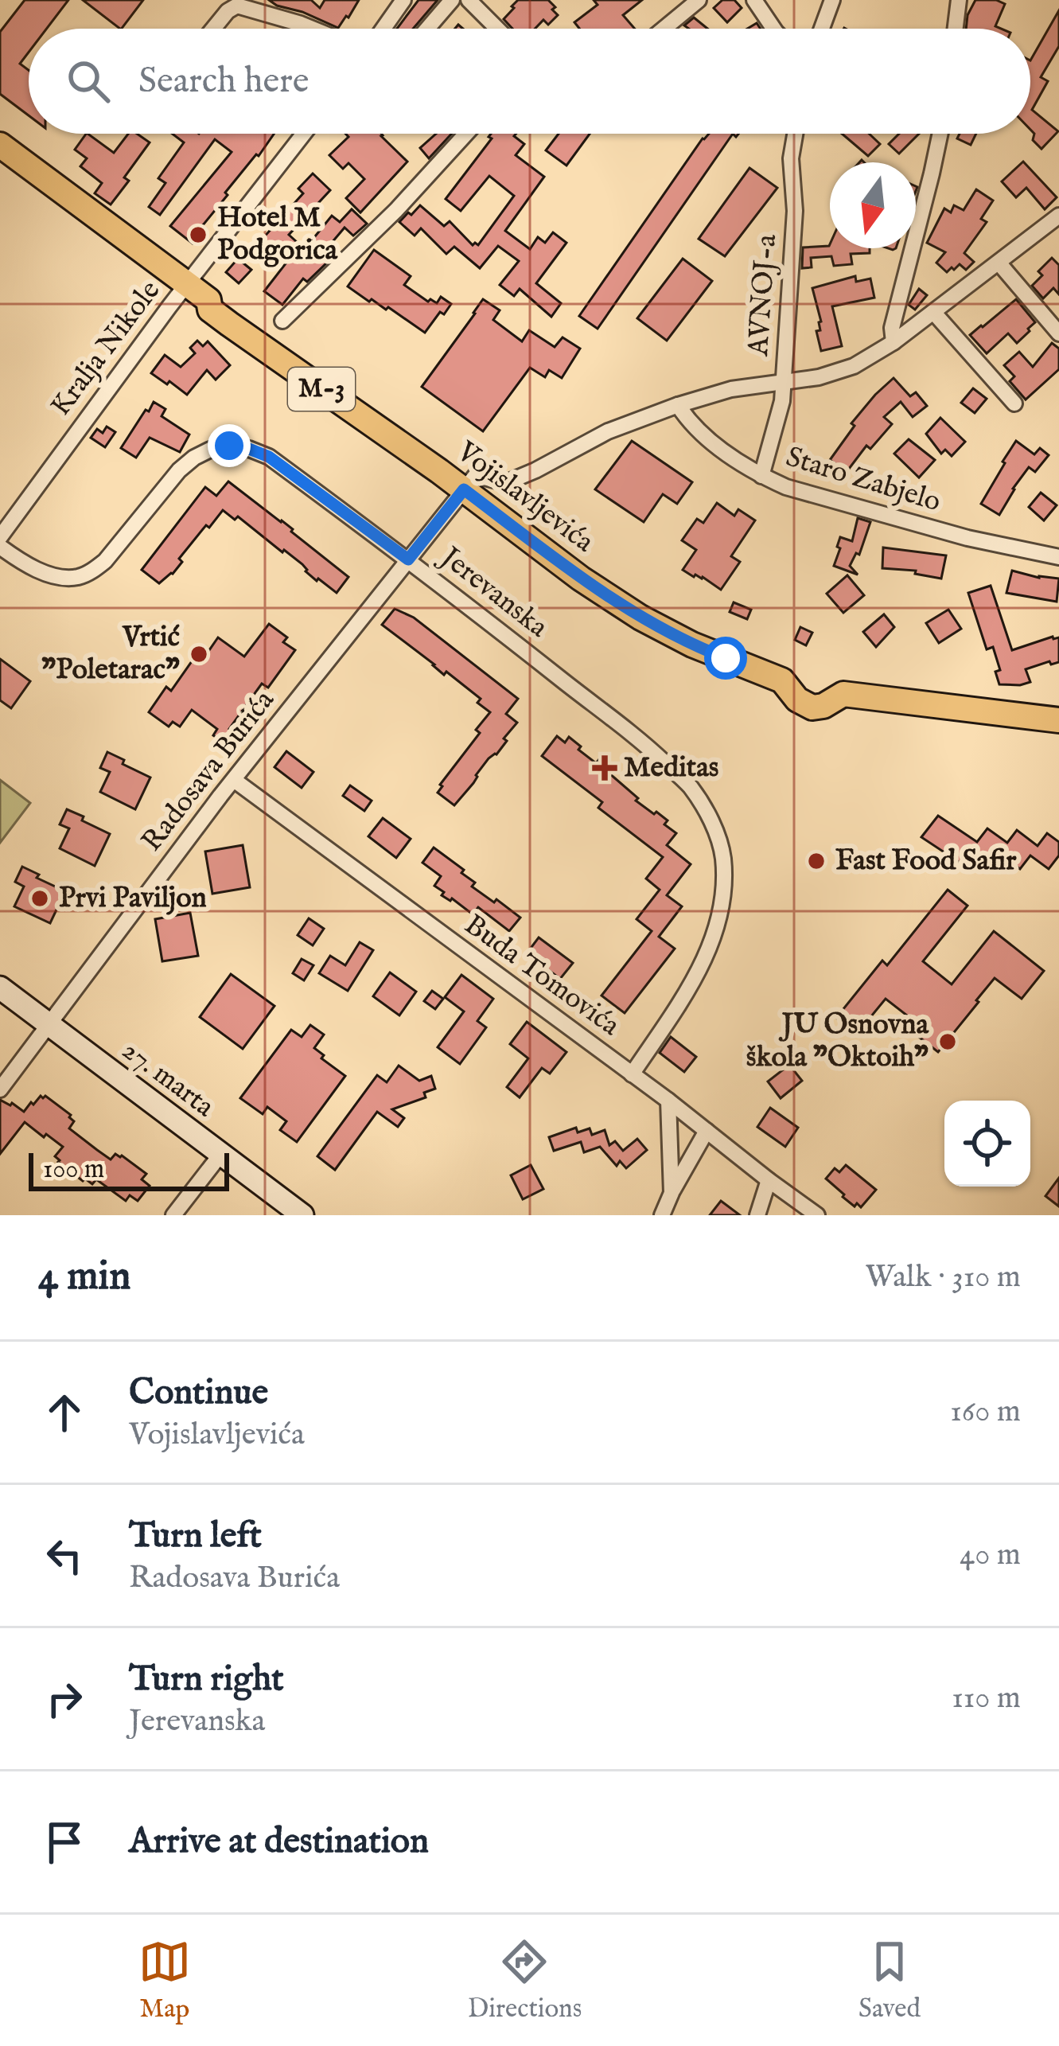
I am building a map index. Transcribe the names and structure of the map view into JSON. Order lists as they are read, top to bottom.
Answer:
{
  "streets": {
    "main road": ["M-3", "Vojislavljevića"],
    "street": [
      "AVNOJ-a",
      "Kralja Nikole",
      "Staro Zabjelo",
      "Jerevanska",
      "Radosava Burića",
      "Buda Tomovića",
      "27. marta"
    ]
  },
  "crossings": [
    ["AVNOJ-a", "Staro Zabjelo"],
    ["Kralja Nikole", "Vojislavljevića"],
    ["Vojislavljevića", "Radosava Burića"],
    ["Jerevanska", "Radosava Burića"],
    ["Jerevanska", "Buda Tomovića"],
    ["Radosava Burića", "Buda Tomovića"],
    ["Radosava Burića", "27. marta"]
  ],
  "places": {
    "other": [
      "Hotel M Podgorica",
      "Vrtić \"Poletarac\"",
      "Fast Food Safir",
      "Prvi Paviljon",
      "JU Osnovna škola \"Oktoih\""
    ],
    "health": ["Meditas"]
  },
  "scale_bar": "100 m",
  "north": "bottom",
  "page": {
    "search": "Search here",
    "scale": "100 m",
    "heading": ["4 min", "Walk · 310 m"],
    "list": [
      ["Continue", "Vojislavljevića", "160 m"],
      ["Turn left", "Radosava Burića", "40 m"],
      ["Turn right", "Jerevanska", "110 m"],
      "Arrive at destination"
    ],
    "nav": ["Map", "Directions", "Saved"]
  }
}
